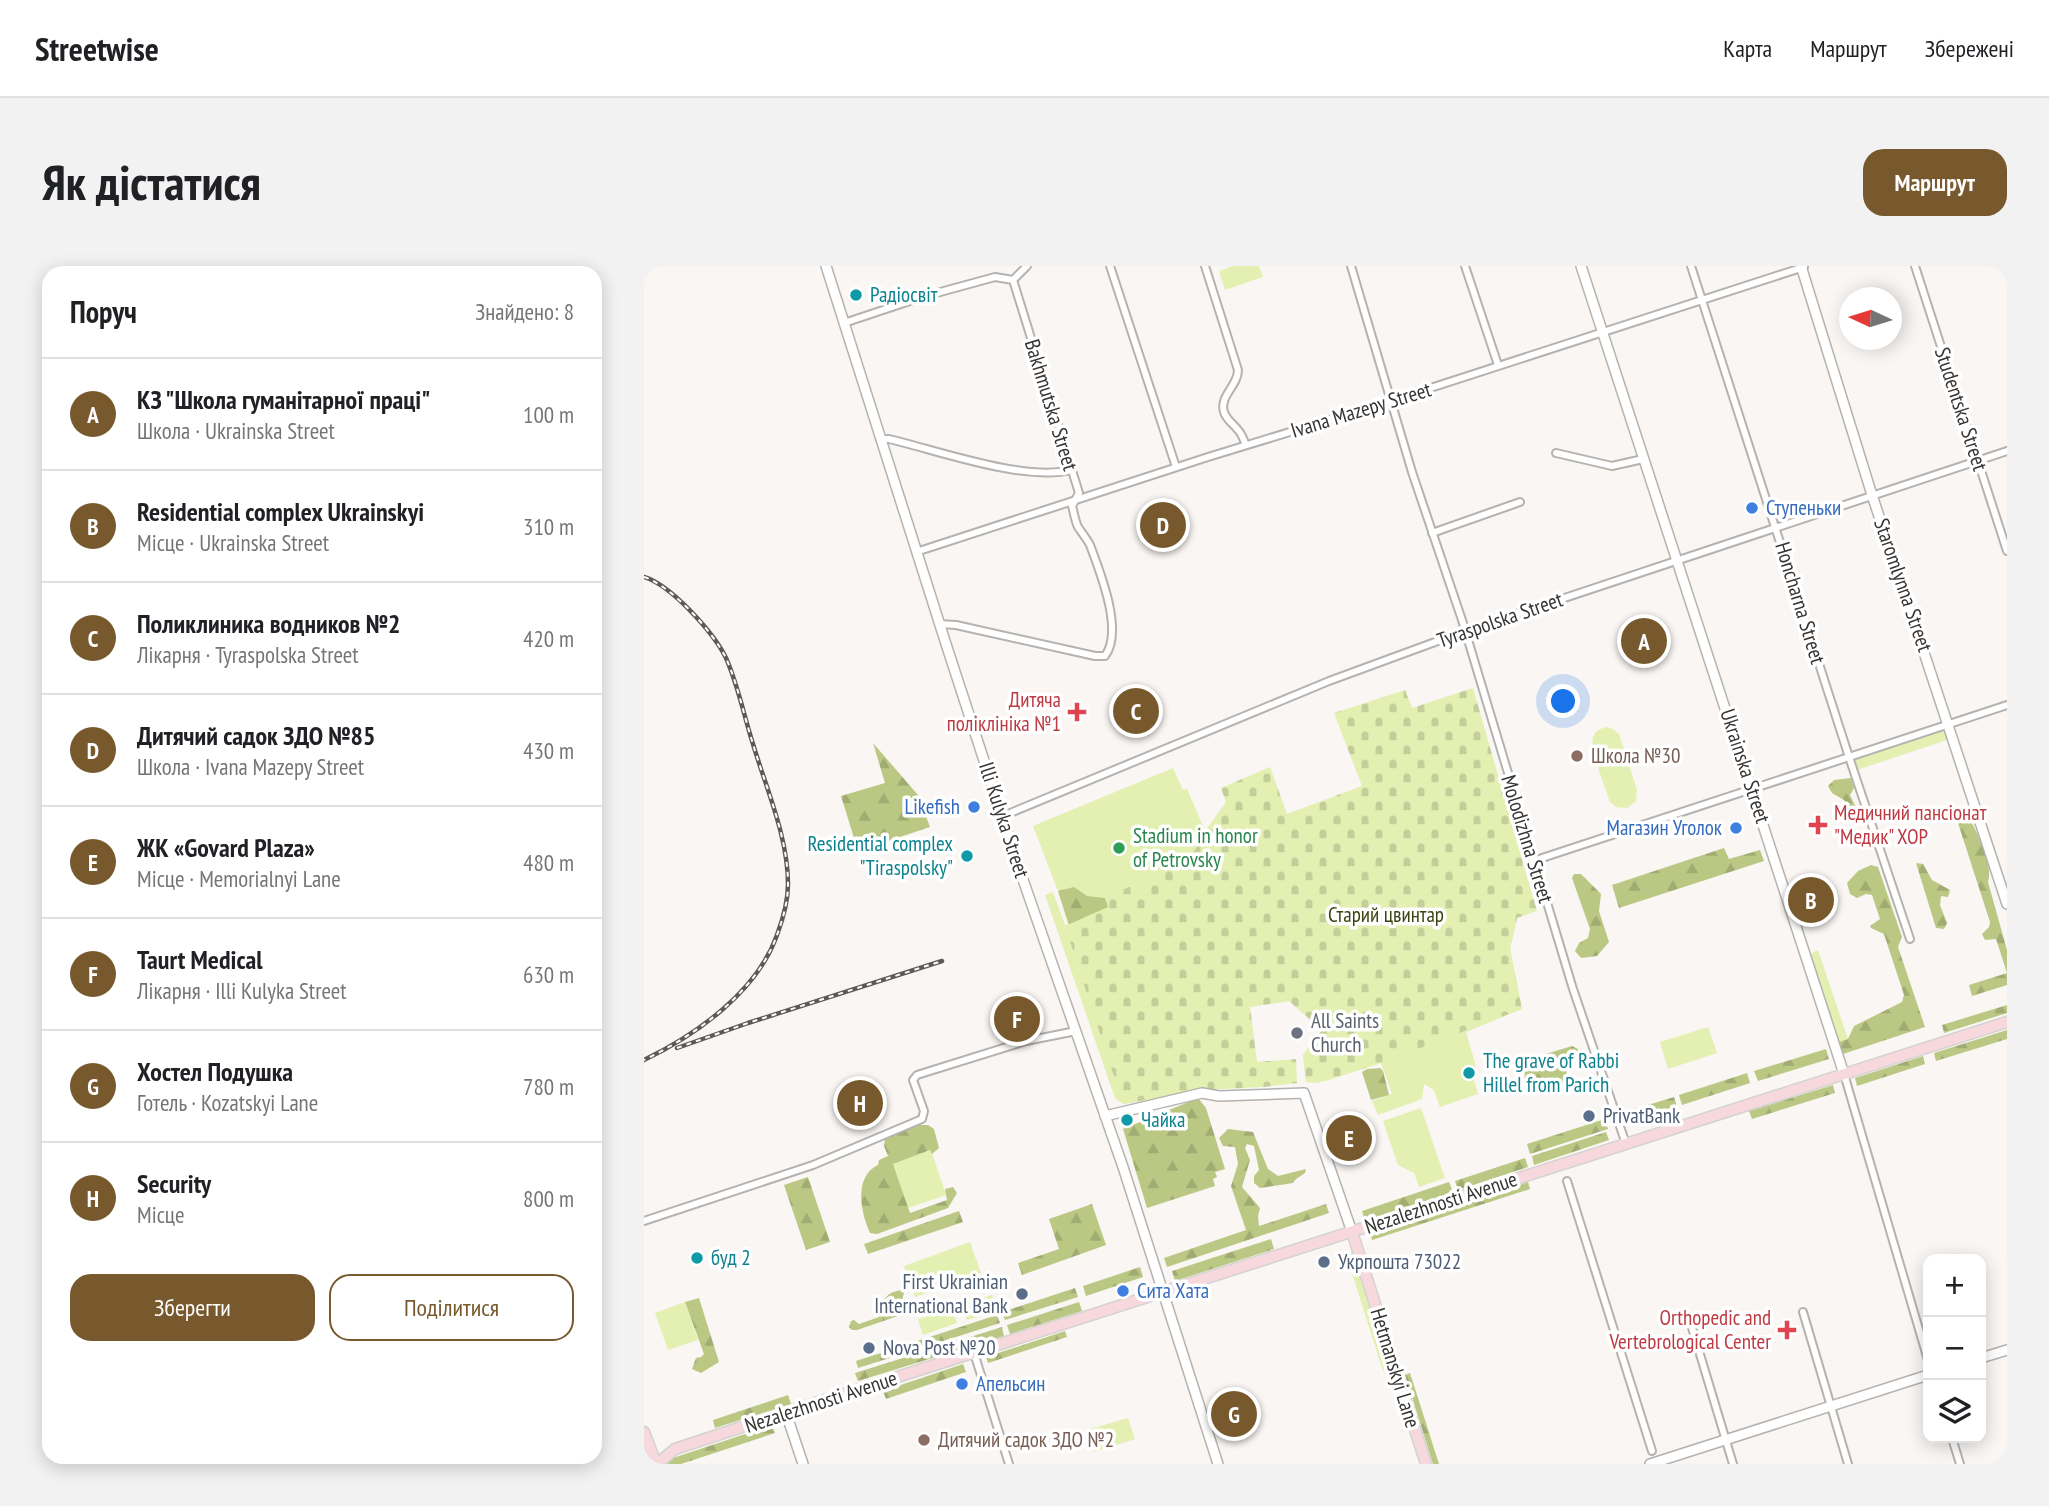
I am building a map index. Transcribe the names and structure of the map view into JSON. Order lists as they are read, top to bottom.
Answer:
{
  "streets": {
    "main road": ["Nezalezhnosti Avenue", "Hetmanskyi Lane"],
    "street": [
      "Bakhmutska Street",
      "Studentska Street",
      "Ivana Mazepy Street",
      "Staromlynna Street",
      "Honcharna Street",
      "Tyraspolska Street",
      "Ukrainska Street",
      "Illi Kulyka Street",
      "Molodizhna Street"
    ]
  },
  "crossings": [
    ["Bakhmutska Street", "Ivana Mazepy Street"],
    ["Bakhmutska Street", "Illi Kulyka Street"],
    ["Studentska Street", "Tyraspolska Street"],
    ["Ivana Mazepy Street", "Staromlynna Street"],
    ["Ivana Mazepy Street", "Honcharna Street"],
    ["Ivana Mazepy Street", "Ukrainska Street"],
    ["Ivana Mazepy Street", "Illi Kulyka Street"],
    ["Ivana Mazepy Street", "Molodizhna Street"],
    ["Staromlynna Street", "Tyraspolska Street"],
    ["Honcharna Street", "Tyraspolska Street"],
    ["Tyraspolska Street", "Ukrainska Street"],
    ["Tyraspolska Street", "Illi Kulyka Street"],
    ["Tyraspolska Street", "Molodizhna Street"],
    ["Ukrainska Street", "Nezalezhnosti Avenue"],
    ["Illi Kulyka Street", "Nezalezhnosti Avenue"],
    ["Molodizhna Street", "Nezalezhnosti Avenue"],
    ["Nezalezhnosti Avenue", "Hetmanskyi Lane"]
  ],
  "parks": ["Старий цвинтар"],
  "places": {
    "other": [
      "Радіосвіт",
      "Ступеньки",
      "Школа №30",
      "Likefish",
      "Магазин Уголок",
      "Stadium in honor of Petrovsky",
      "Residential complex \"Tiraspolsky\"",
      "All Saints Church",
      "The grave of Rabbi Hillel from Parich",
      "PrivatBank",
      "Чайка",
      "буд 2",
      "Укрпошта 73022",
      "Сита Хата",
      "First Ukrainian International Bank",
      "Nova Post №20",
      "Апельсин",
      "Дитячий садок ЗДО №2"
    ],
    "health": ["Дитяча поліклініка №1", "Медичний пансіонат \"Медик\" ХОР", "Orthopedic and Vertebrological Center"]
  },
  "north": "left",
  "page": {
    "header": "Streetwise",
    "nav": ["Карта", "Маршрут", "Збережені"],
    "buttons": [
      "Маршрут",
      ["Зберегти", "Поділитися"]
    ],
    "title": "Як дістатися",
    "heading": ["Поруч", "Знайдено: 8"],
    "list": [
      {
        "mark": "A",
        "name": "КЗ \"Школа гуманітарної праці\"",
        "note": "Школа · Ukrainska Street",
        "value": "100 m"
      },
      {
        "mark": "B",
        "name": "Residential complex Ukrainskyi",
        "note": "Місце · Ukrainska Street",
        "value": "310 m"
      },
      {
        "mark": "C",
        "name": "Поликлиника водников №2",
        "note": "Лікарня · Tyraspolska Street",
        "value": "420 m"
      },
      {
        "mark": "D",
        "name": "Дитячий садок ЗДО №85",
        "note": "Школа · Ivana Mazepy Street",
        "value": "430 m"
      },
      {
        "mark": "E",
        "name": "ЖК «Govard Plaza»",
        "note": "Місце · Memorialnyi Lane",
        "value": "480 m"
      },
      {
        "mark": "F",
        "name": "Taurt Medical",
        "note": "Лікарня · Illi Kulyka Street",
        "value": "630 m"
      },
      {
        "mark": "G",
        "name": "Хостел Подушка",
        "note": "Готель · Kozatskyi Lane",
        "value": "780 m"
      },
      {
        "mark": "H",
        "name": "Security",
        "note": "Місце",
        "value": "800 m"
      }
    ],
    "pins": [
      "D",
      "A",
      "C",
      "B",
      "F",
      "H",
      "E",
      "G"
    ],
    "map_buttons": ["+", "−"]
  }
}
